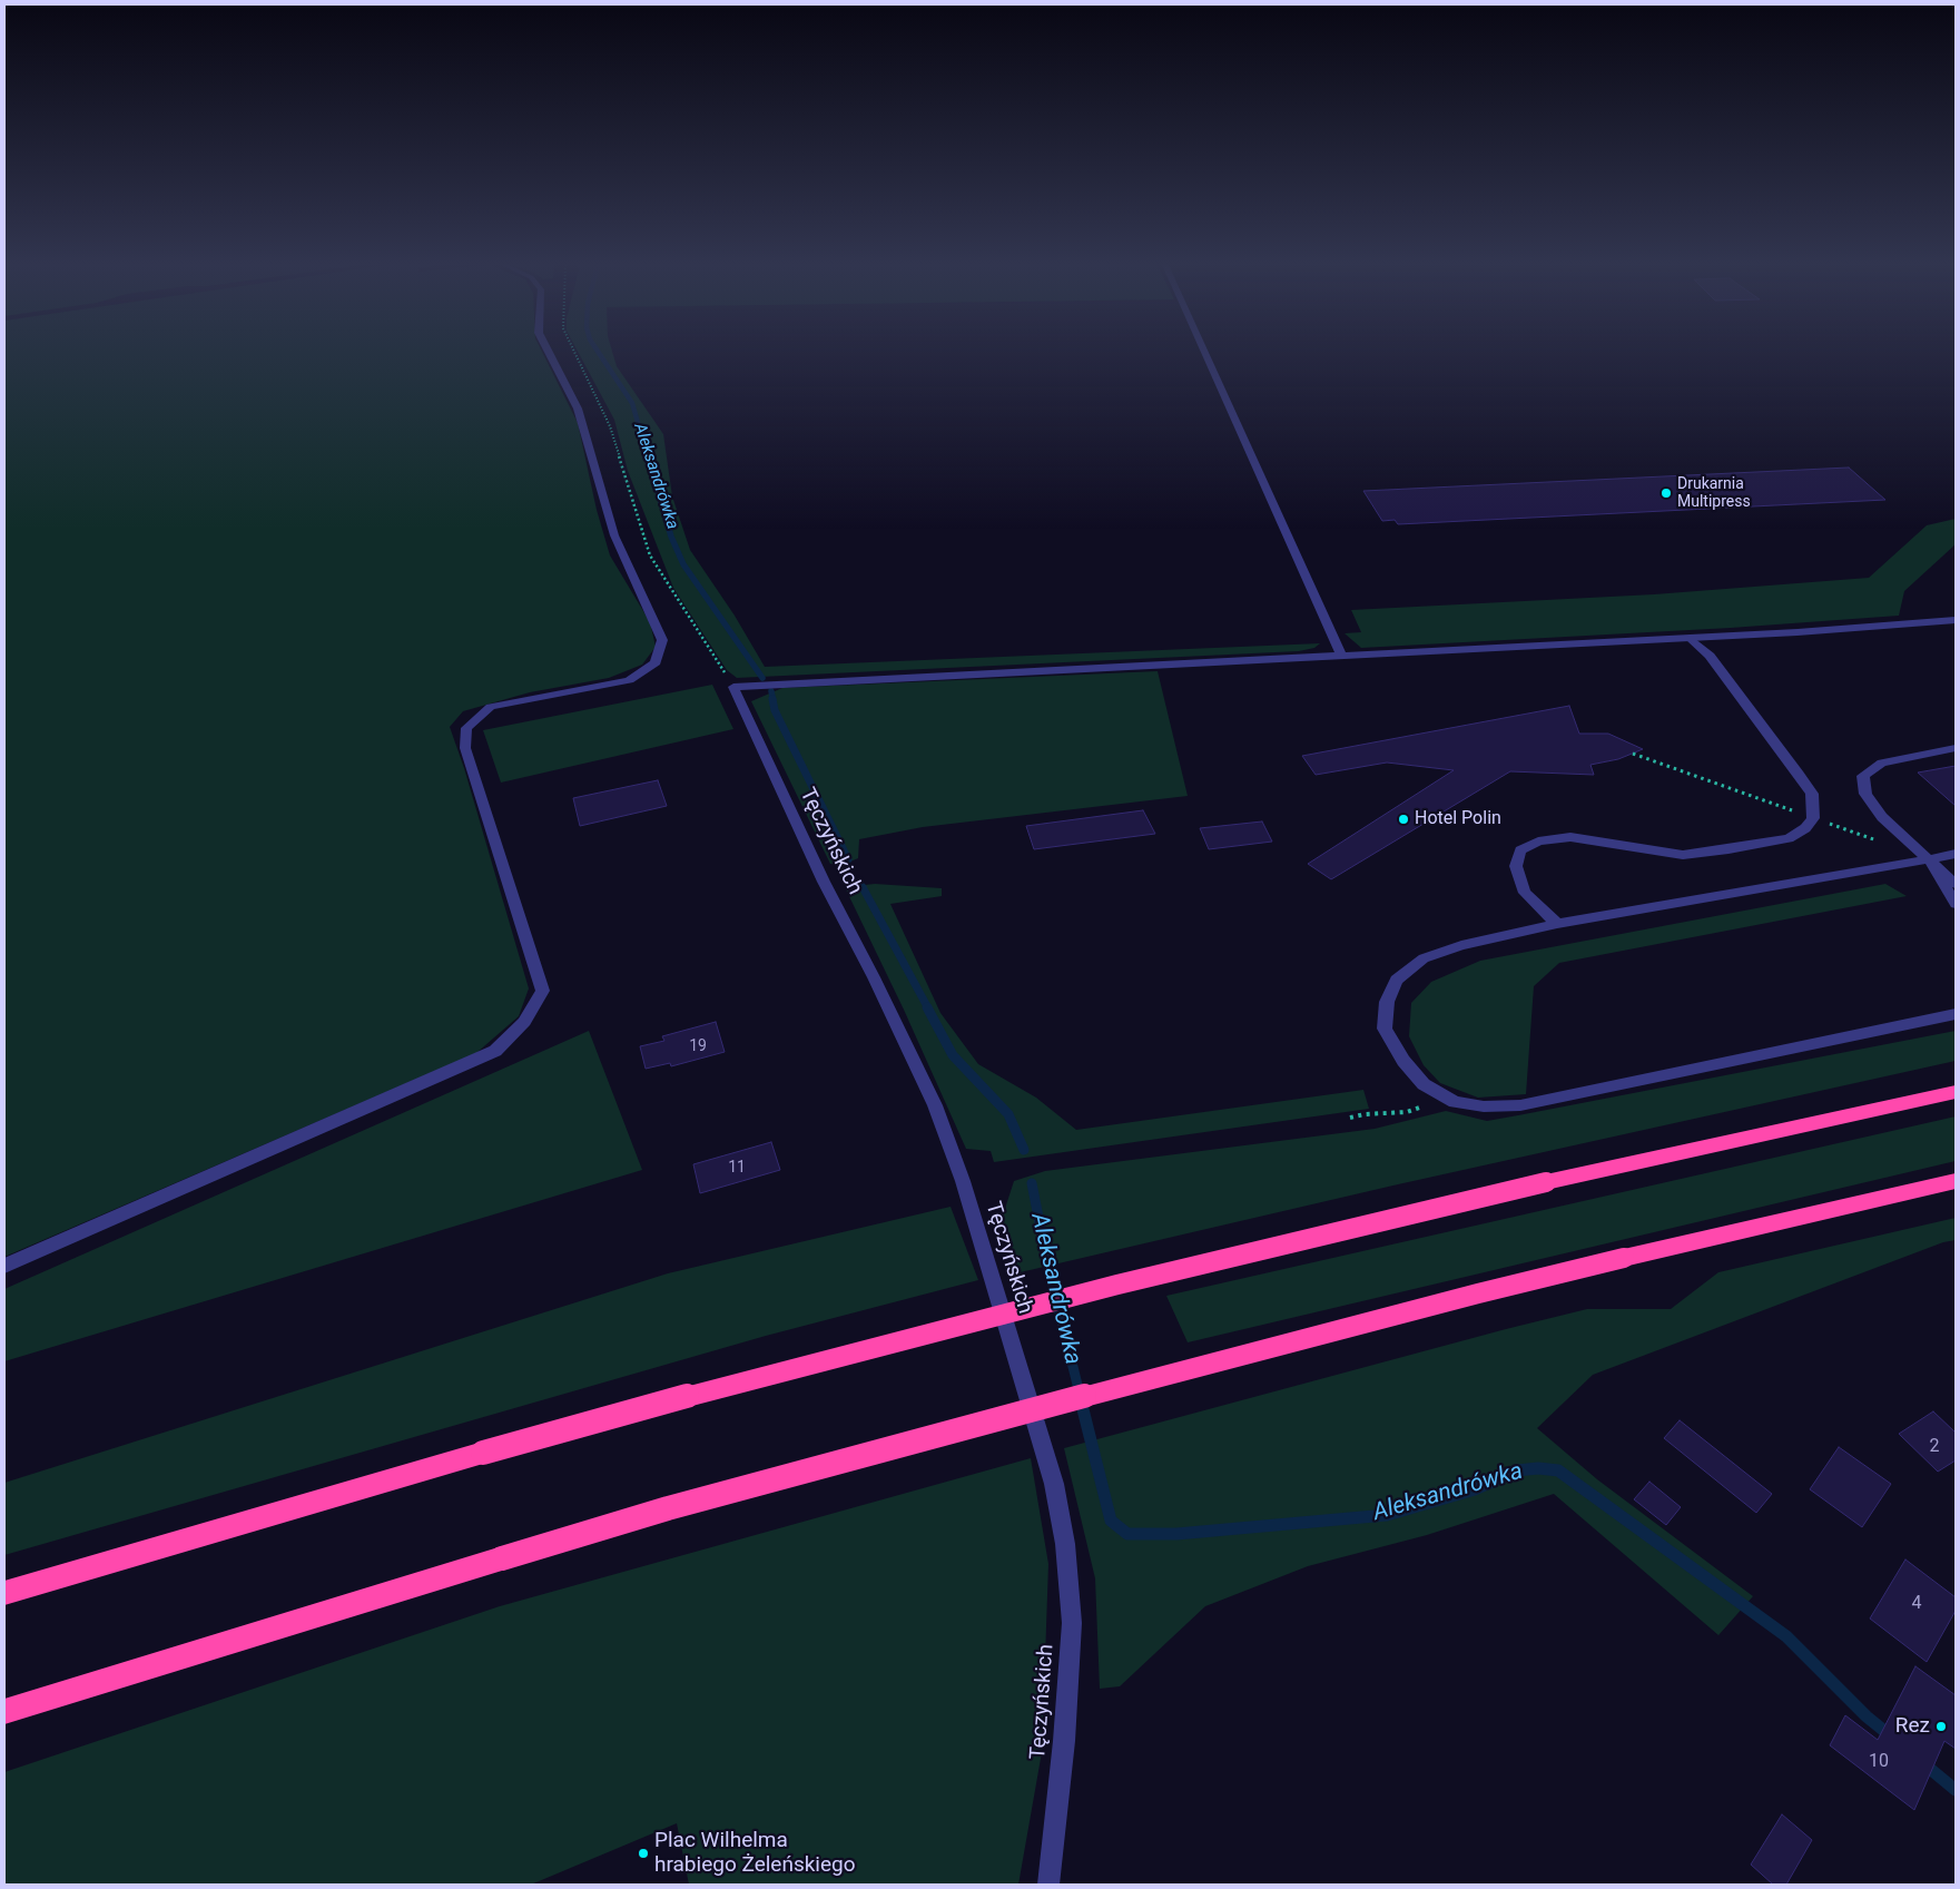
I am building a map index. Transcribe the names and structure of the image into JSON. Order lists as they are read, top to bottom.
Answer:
{
  "streets": {
    "street": ["Tęczyńskich"]
  },
  "water": ["Aleksandrówka"],
  "places": [
    "Drukarnia Multipress",
    "Hotel Polin",
    "Rez",
    "Plac Wilhelma hrabiego Żeleńskiego"
  ],
  "house_numbers": [
    "19",
    "11",
    "2",
    "4",
    "10"
  ]
}
